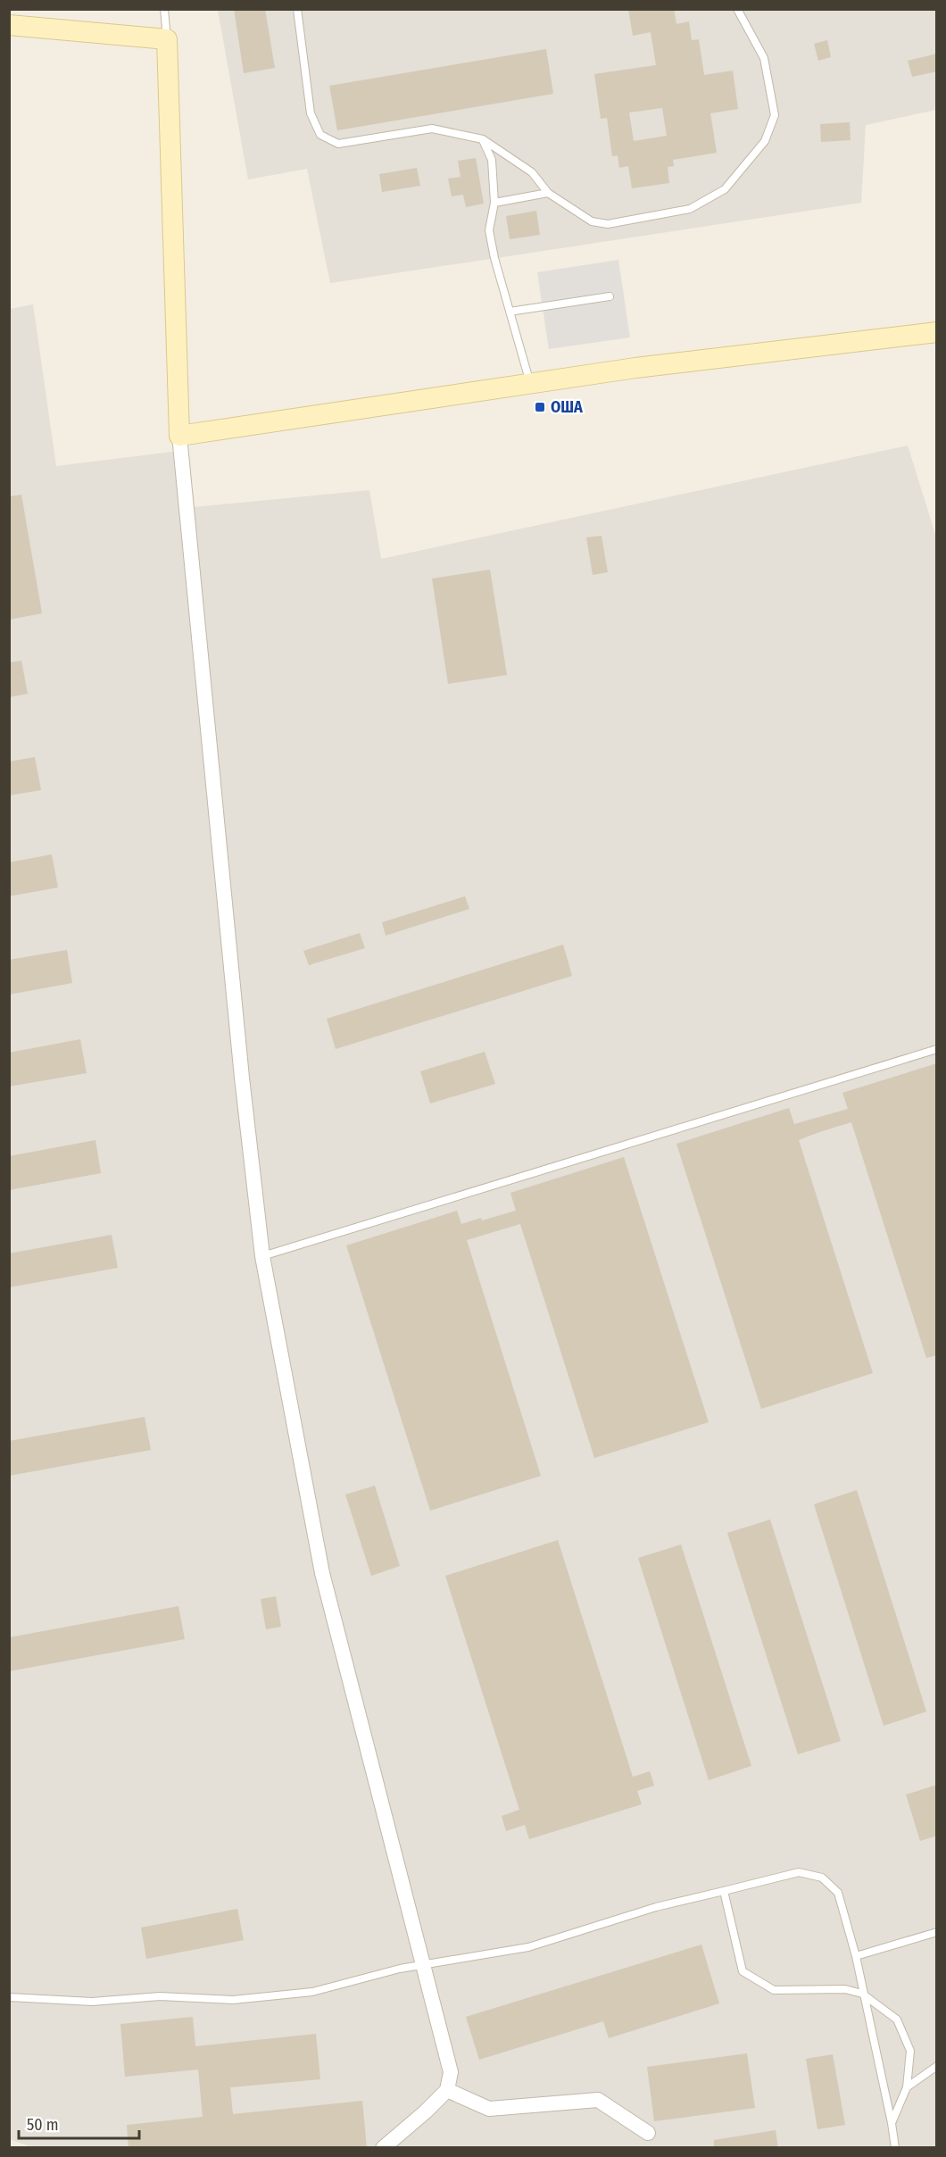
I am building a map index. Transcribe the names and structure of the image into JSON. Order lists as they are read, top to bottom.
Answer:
{
  "places": {
    "transit": ["ОША"]
  },
  "scale_bar": "50 m"
}
